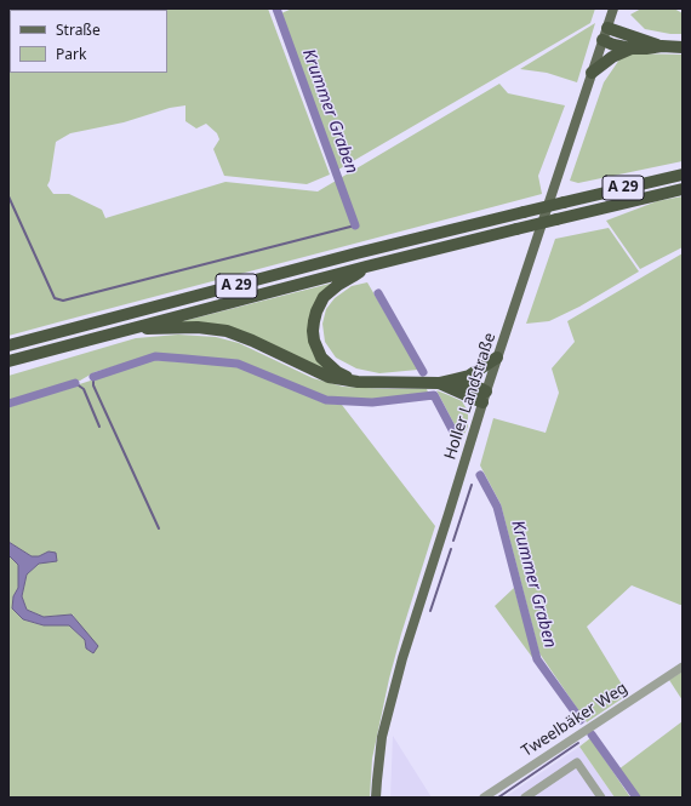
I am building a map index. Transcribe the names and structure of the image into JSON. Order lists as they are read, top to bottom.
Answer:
{
  "streets": {
    "highway": ["A 29"],
    "main road": ["Holler Landstraße"],
    "street": ["Tweelbäker Weg"]
  },
  "water": ["Krummer Graben"],
  "legend": ["Straße", "Park"]
}
